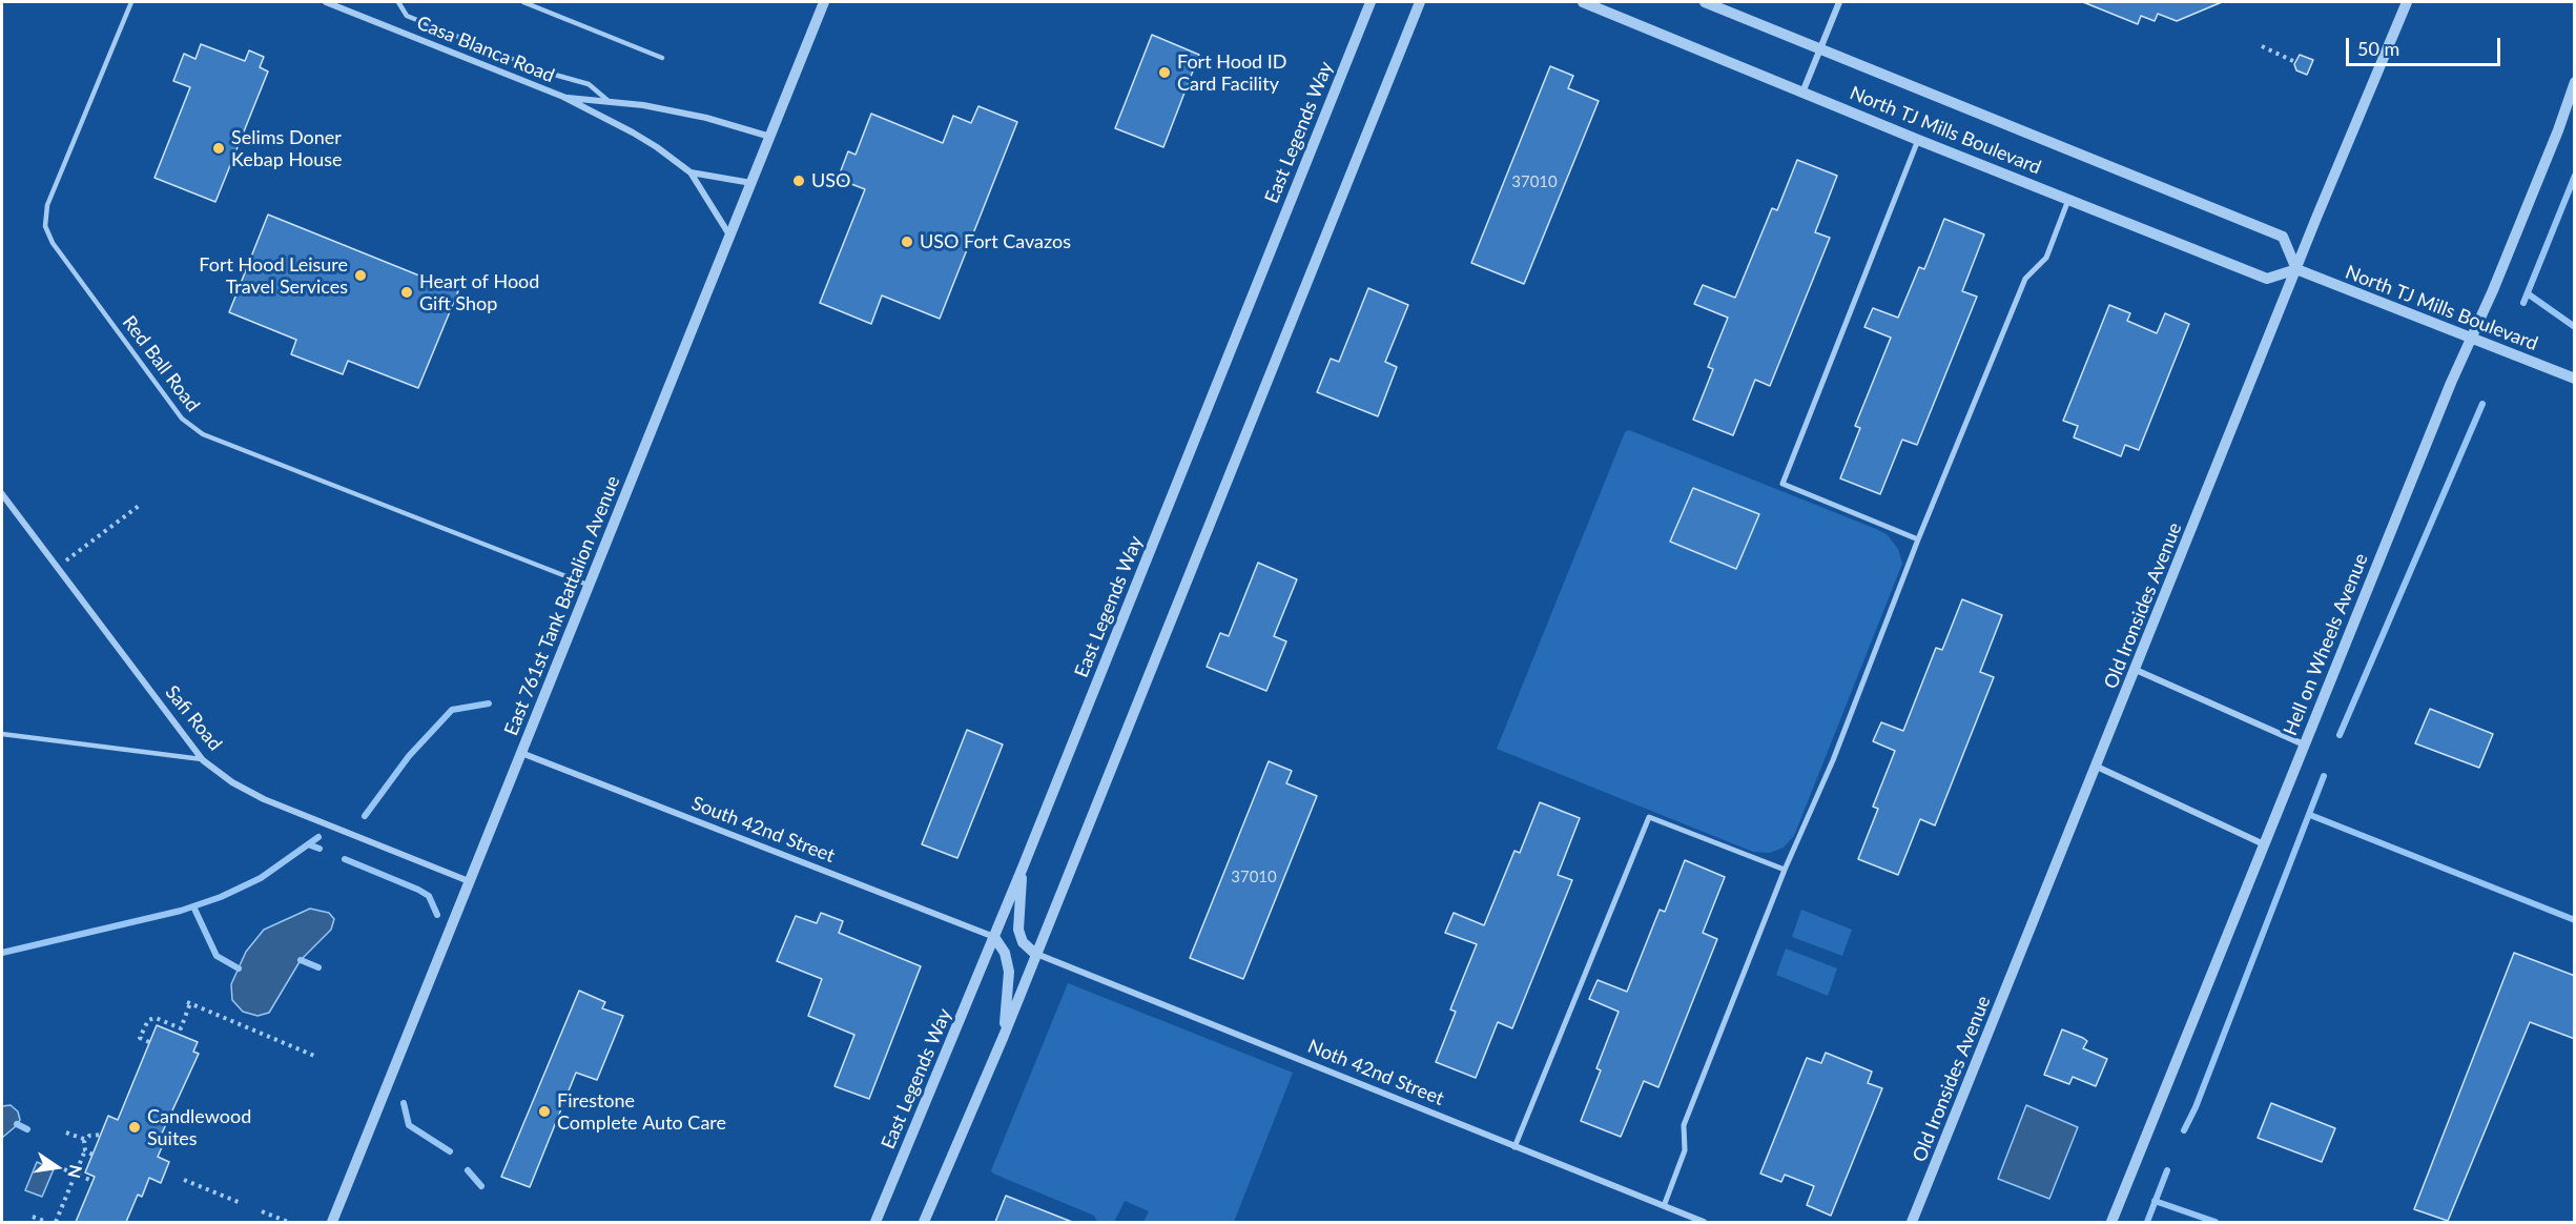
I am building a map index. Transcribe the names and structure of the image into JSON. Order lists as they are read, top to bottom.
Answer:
{
  "streets": {
    "street": [
      "Casa Blanca Road",
      "North TJ Mills Boulevard",
      "East Legends Way",
      "East 761st Tank Battalion Avenue",
      "Old Ironsides Avenue",
      "Hell on Wheels Avenue",
      "Safi Road",
      "South 42nd Street",
      "Noth 42nd Street"
    ],
    "lane": ["Red Ball Road"]
  },
  "crossings": [
    ["Casa Blanca Road", "East 761st Tank Battalion Avenue"],
    ["North TJ Mills Boulevard", "Old Ironsides Avenue"],
    ["North TJ Mills Boulevard", "Hell on Wheels Avenue"],
    ["East Legends Way", "South 42nd Street"],
    ["Red Ball Road", "East 761st Tank Battalion Avenue"],
    ["East 761st Tank Battalion Avenue", "Safi Road"],
    ["East 761st Tank Battalion Avenue", "South 42nd Street"]
  ],
  "places": [
    "Fort Hood ID Card Facility",
    "Selims Doner Kebap House",
    "USO",
    "USO Fort Cavazos",
    "Fort Hood Leisure Travel Services",
    "Heart of Hood Gift Shop",
    "Firestone Complete Auto Care",
    "Candlewood Suites"
  ],
  "house_numbers": ["37010", "37010"],
  "scale_bar": "50 m",
  "north": "right"
}
